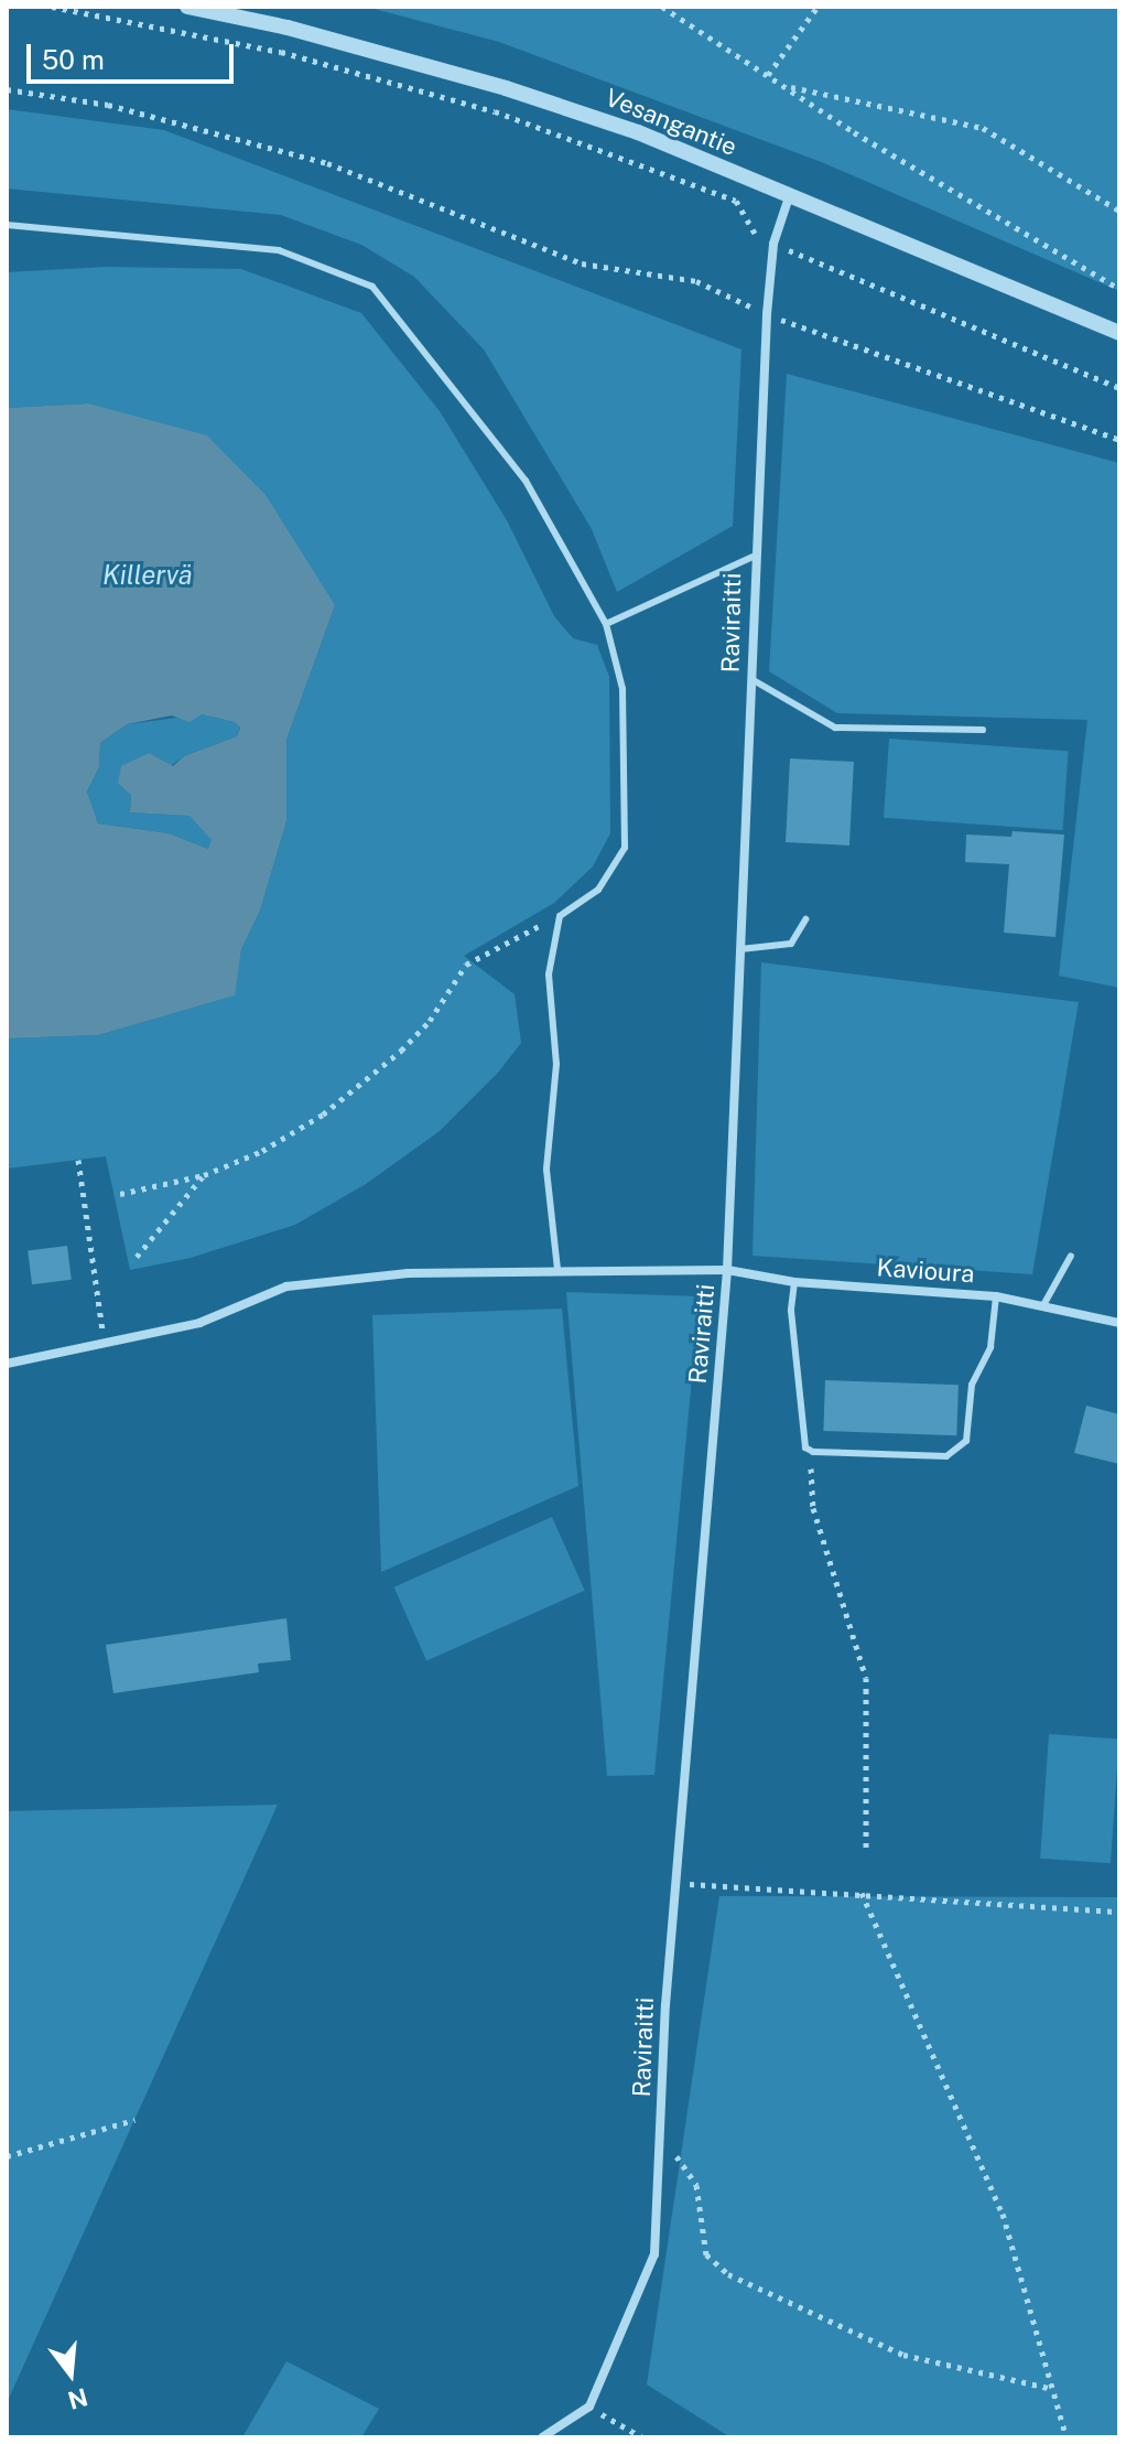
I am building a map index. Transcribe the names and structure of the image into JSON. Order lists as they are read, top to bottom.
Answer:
{
  "streets": {
    "street": ["Vesangantie", "Raviraitti", "Kavioura"]
  },
  "crossings": [
    ["Vesangantie", "Raviraitti"],
    ["Raviraitti", "Kavioura"]
  ],
  "water": ["Killervä"],
  "scale_bar": "50 m",
  "north": "bottom"
}
